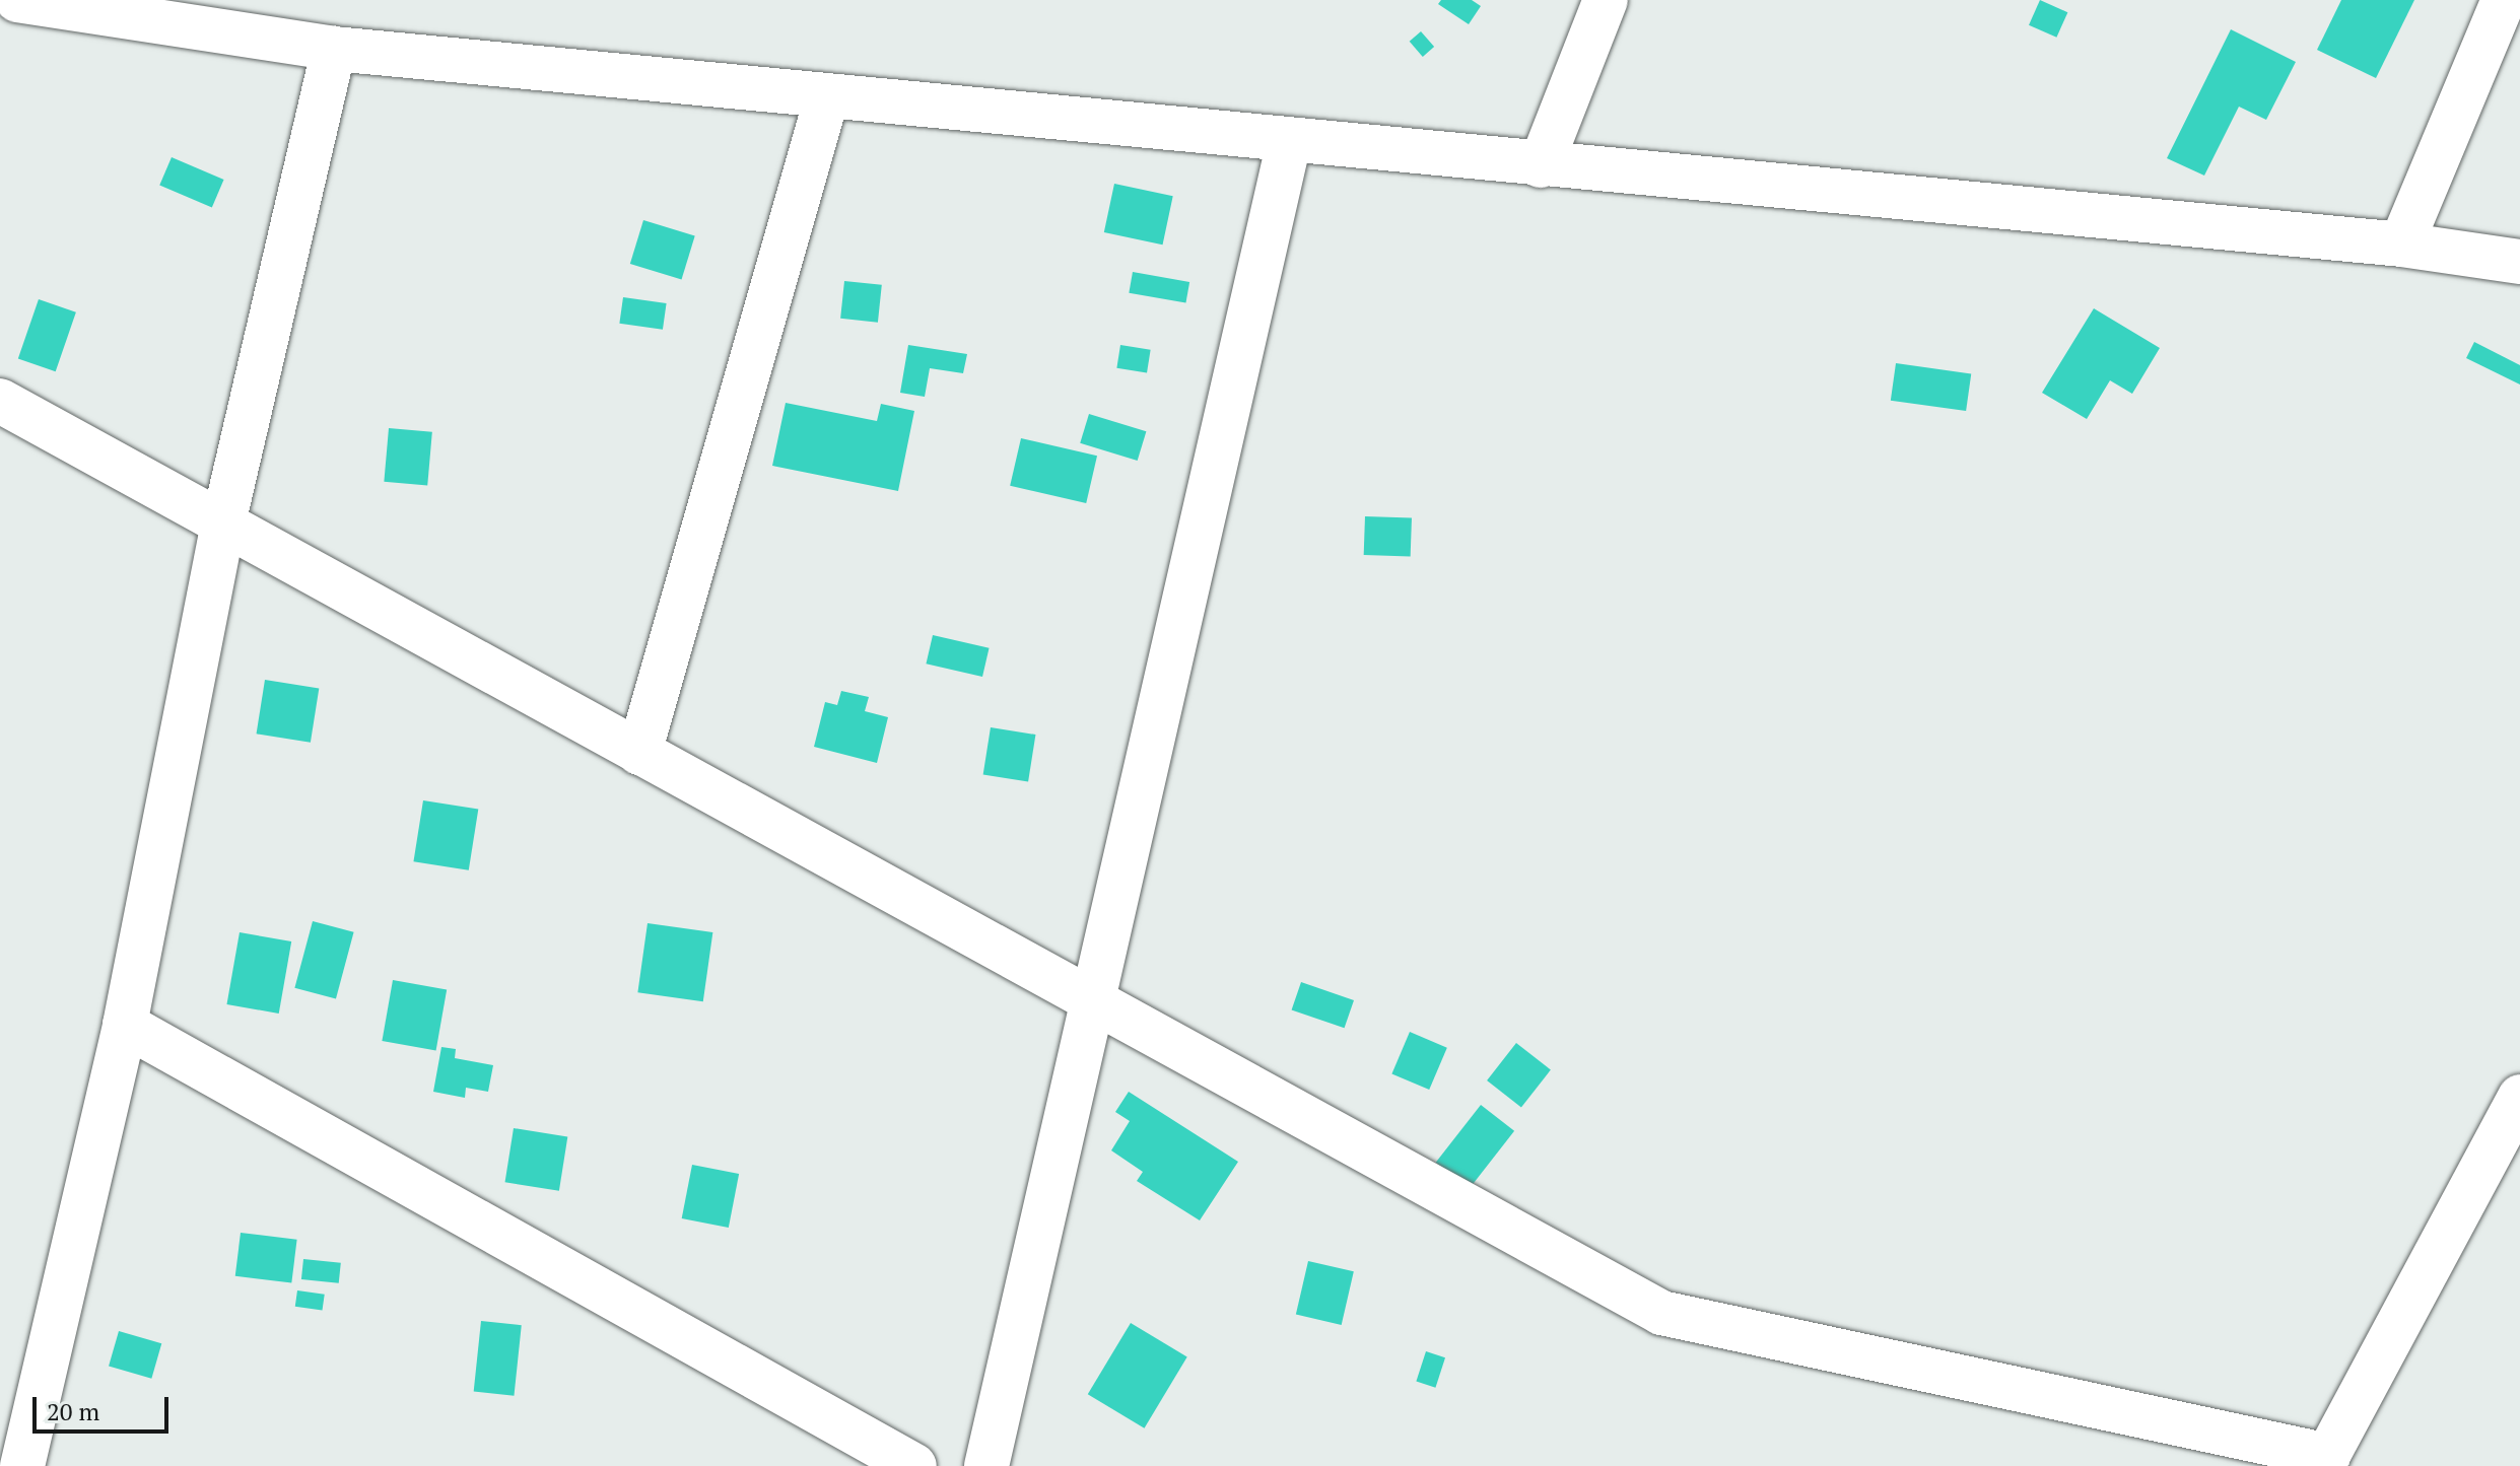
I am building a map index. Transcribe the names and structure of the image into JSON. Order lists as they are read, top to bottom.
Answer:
{
  "scale_bar": "20 m"
}
